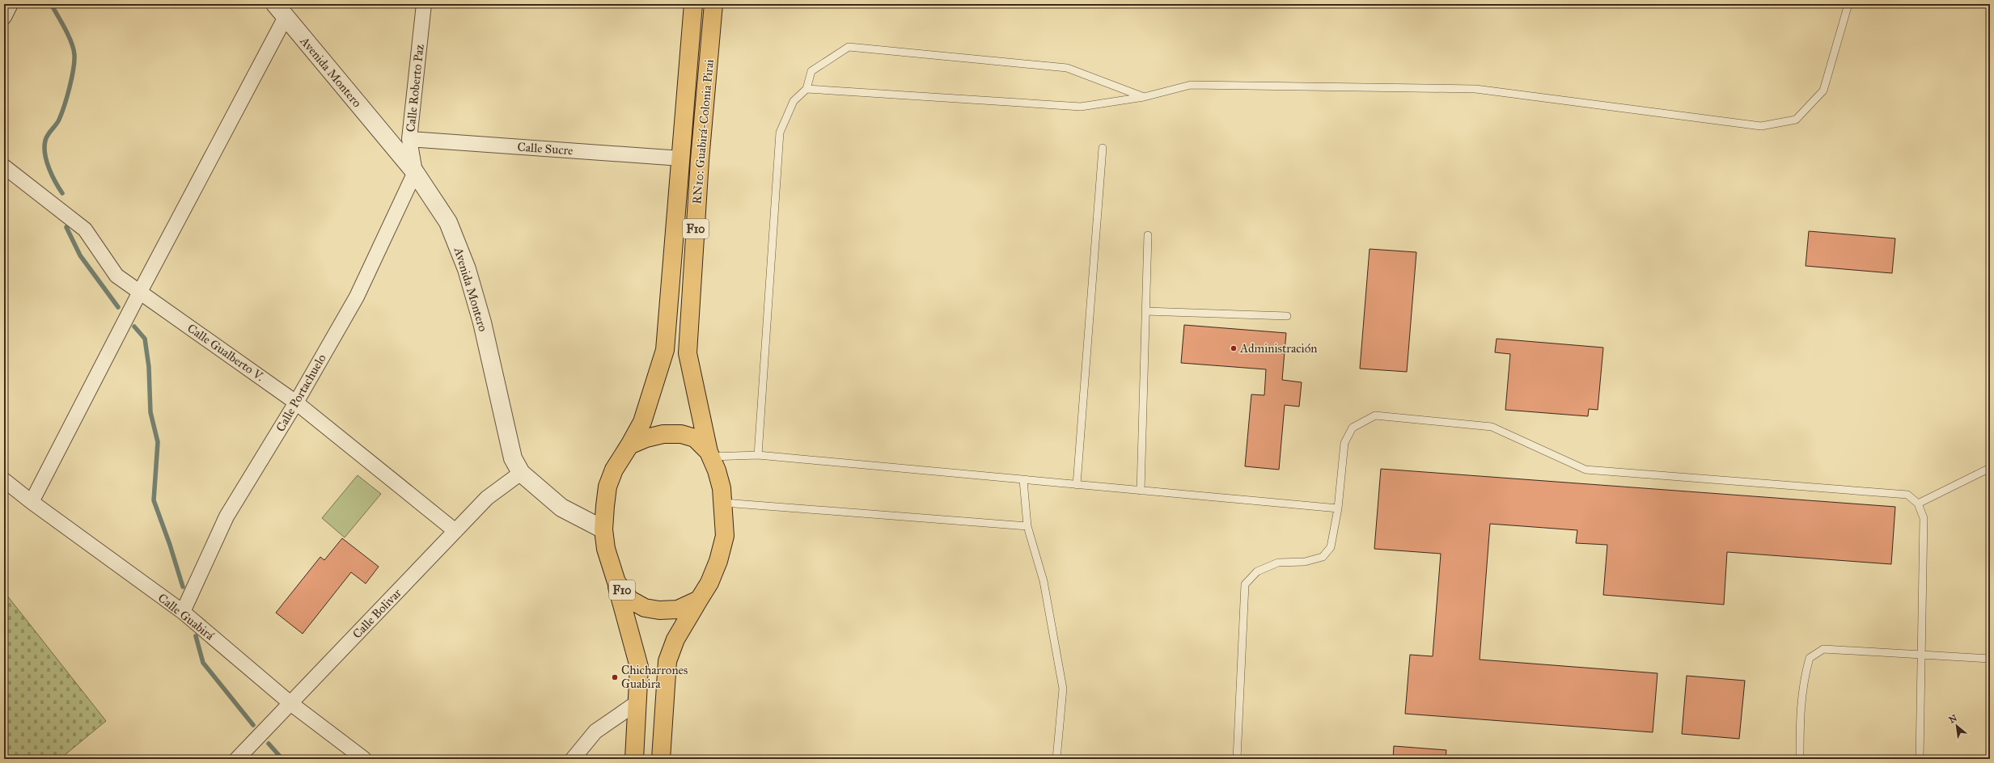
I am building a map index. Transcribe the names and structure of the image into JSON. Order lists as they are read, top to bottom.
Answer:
{
  "streets": {
    "highway": ["RN10: Guabirá-Colonia Pirai", "F10"],
    "street": [
      "Avenida Montero",
      "Calle Roberto Paz",
      "Calle Sucre",
      "Calle Gualberto V.",
      "Calle Portachuelo",
      "Calle Bolivar",
      "Calle Guabirá"
    ]
  },
  "crossings": [
    ["Avenida Montero", "Calle Roberto Paz"],
    ["Avenida Montero", "F10"],
    ["Avenida Montero", "Calle Portachuelo"],
    ["Avenida Montero", "Calle Bolivar"],
    ["Calle Roberto Paz", "Calle Sucre"],
    ["Calle Roberto Paz", "Calle Portachuelo"],
    ["RN10: Guabirá-Colonia Pirai", "Calle Sucre"],
    ["RN10: Guabirá-Colonia Pirai", "F10"],
    ["Calle Gualberto V.", "Calle Portachuelo"],
    ["Calle Gualberto V.", "Calle Bolivar"],
    ["Calle Portachuelo", "Calle Guabirá"],
    ["Calle Bolivar", "Calle Guabirá"]
  ],
  "places": ["Administración", "Chicharrones Guabira"],
  "north": "top left"
}
